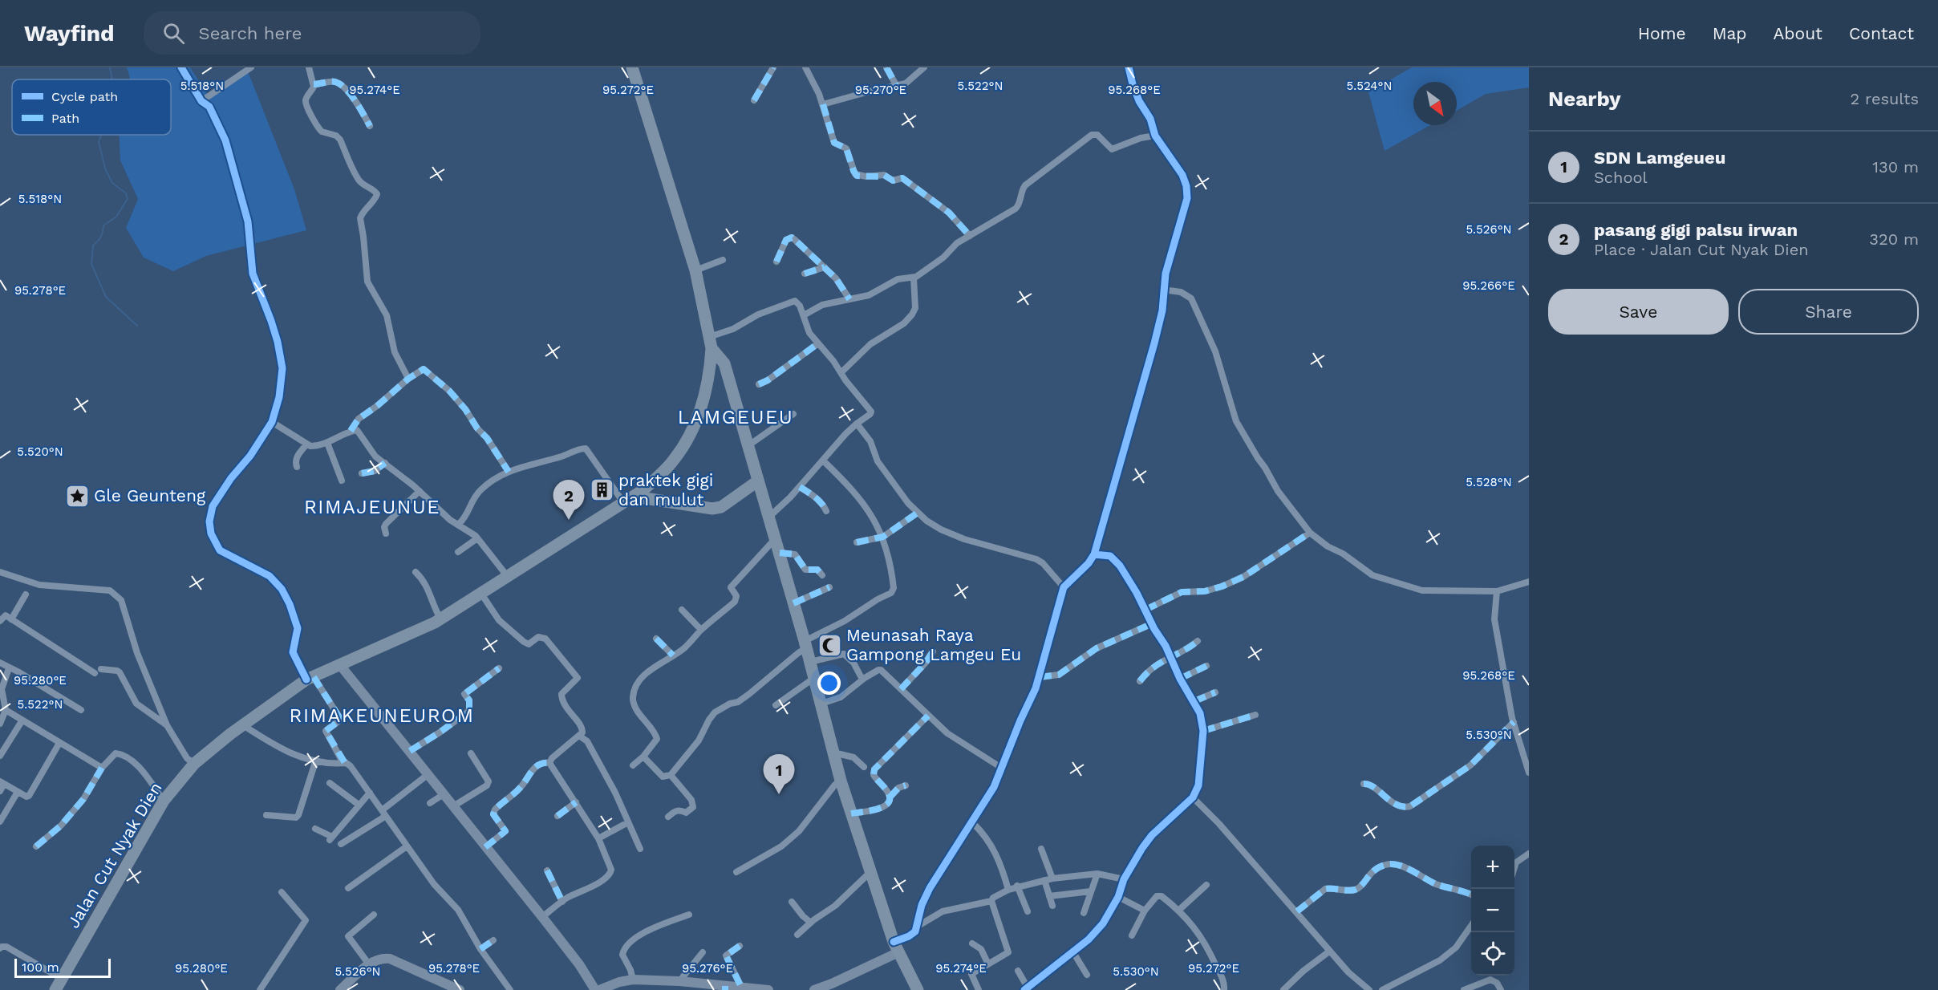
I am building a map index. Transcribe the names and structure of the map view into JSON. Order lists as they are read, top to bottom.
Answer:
{
  "streets": {
    "highway": ["Jalan Cut Nyak Dien"]
  },
  "districts": ["LAMGEUEU", "RIMAJEUNUE", "RIMAKEUNEUROM"],
  "places": {
    "building": ["praktek gigi dan mulut"],
    "place": ["Gle Geunteng"],
    "mosque": ["Meunasah Raya Gampong Lamgeu Eu"]
  },
  "legend": ["Cycle path", "Path"],
  "scale_bar": "100 m",
  "north": "bottom right",
  "page": {
    "header": "Wayfind",
    "search": "Search here",
    "nav": [
      "Home",
      "Map",
      "About",
      "Contact"
    ],
    "heading": ["Nearby", "2 results"],
    "list": [
      {
        "mark": "1",
        "name": "SDN Lamgeueu",
        "note": "School",
        "value": "130 m"
      },
      {
        "mark": "2",
        "name": "pasang gigi palsu irwan",
        "note": "Place · Jalan Cut Nyak Dien",
        "value": "320 m"
      }
    ],
    "buttons": ["Save", "Share"],
    "pins": ["2", "1"],
    "map_buttons": ["+", "−"],
    "scale": "100 m"
  },
  "coordinates": [
    "5.518°N",
    "5.522°N",
    "5.524°N",
    "95.274°E",
    "95.272°E",
    "95.270°E",
    "95.268°E",
    "5.526°N",
    "95.266°E",
    "95.278°E",
    "5.520°N",
    "5.528°N",
    "95.280°E",
    "5.530°N",
    "95.276°E"
  ]
}
